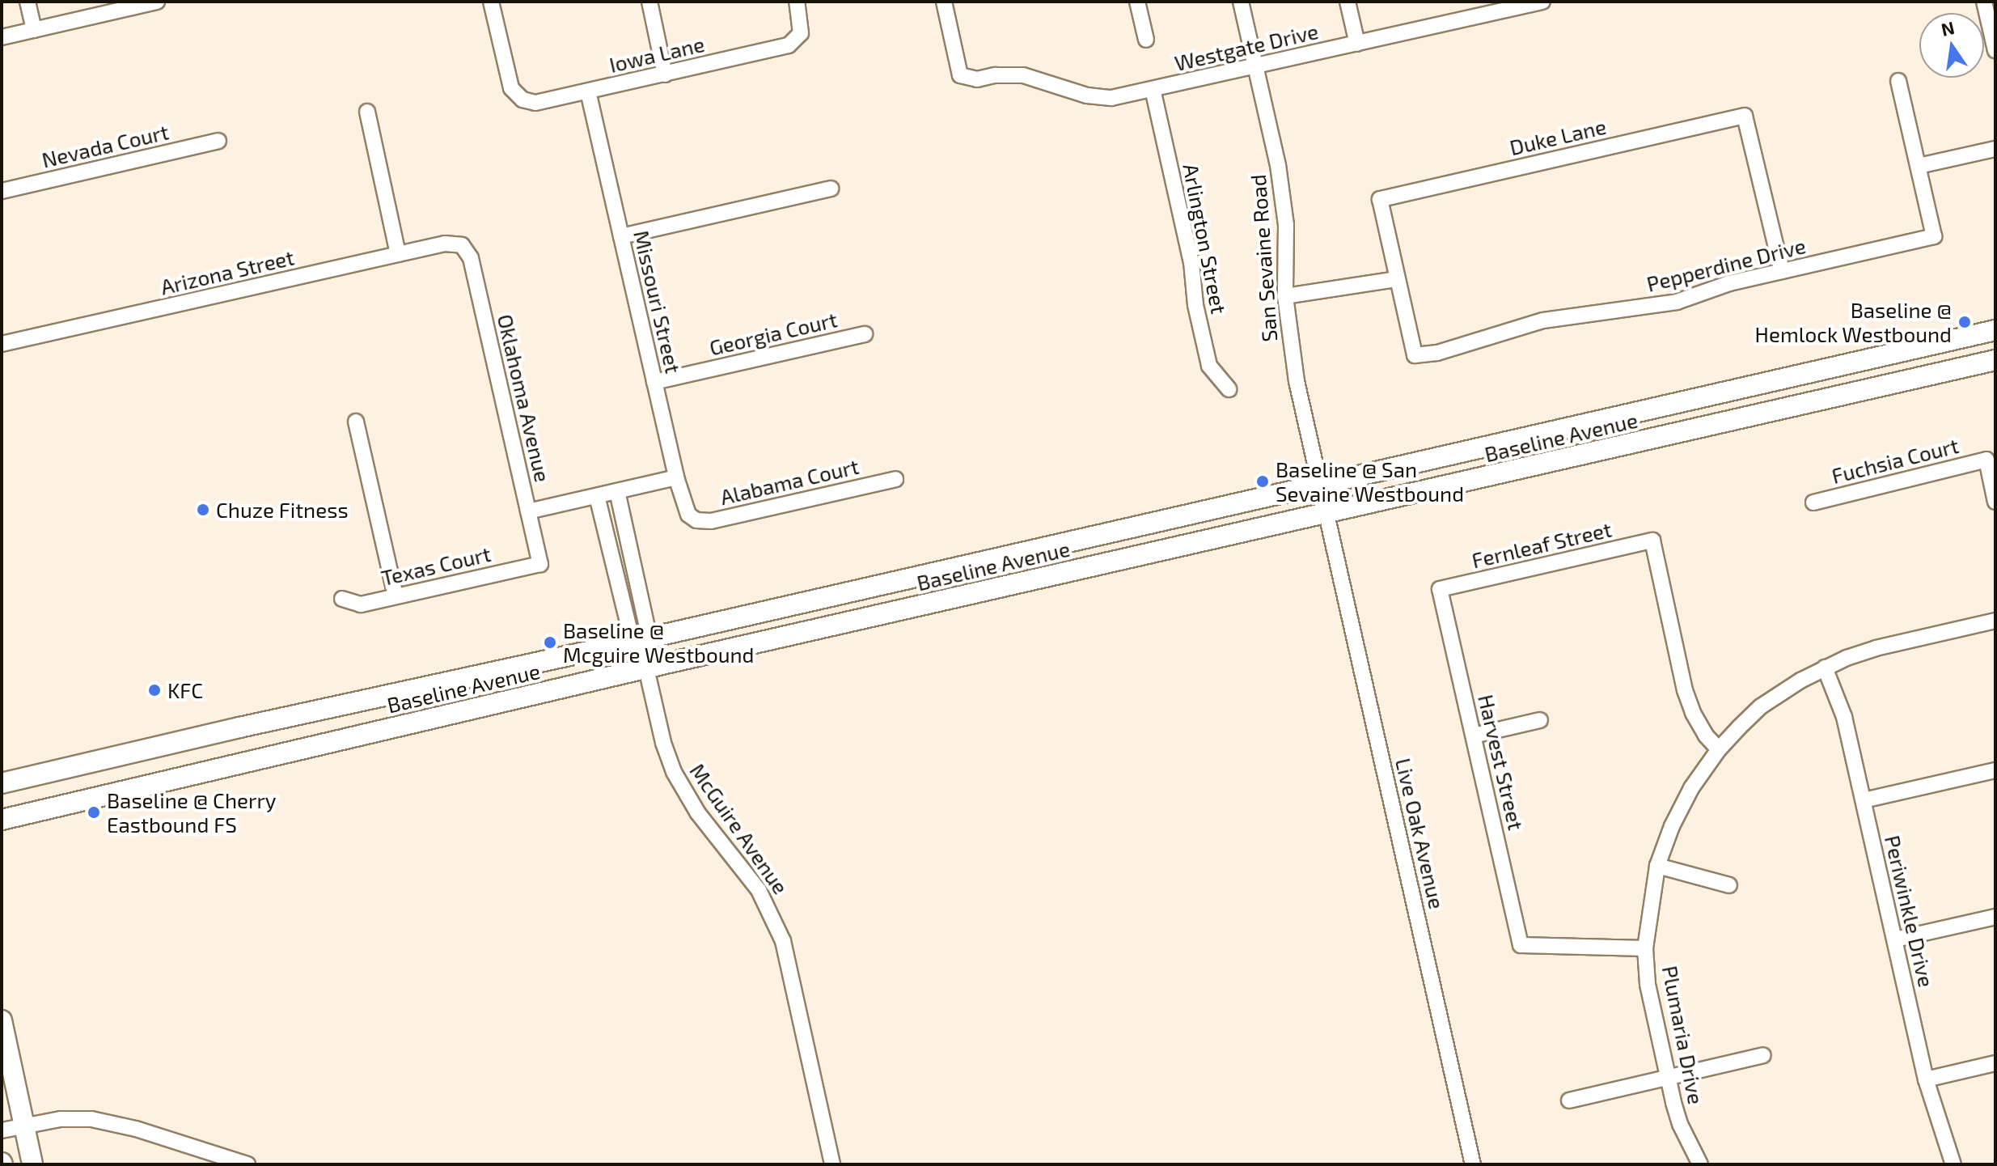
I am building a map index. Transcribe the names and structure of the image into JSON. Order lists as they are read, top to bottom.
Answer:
{
  "streets": {
    "main road": ["Baseline Avenue"],
    "street": [
      "Westgate Drive",
      "Iowa Lane",
      "Duke Lane",
      "Nevada Court",
      "Arlington Street",
      "San Sevaine Road",
      "Pepperdine Drive",
      "Arizona Street",
      "Missouri Street",
      "Georgia Court",
      "Oklahoma Avenue",
      "Fuchsia Court",
      "Alabama Court",
      "Fernleaf Street",
      "Texas Court",
      "Harvest Street",
      "McGuire Avenue",
      "Live Oak Avenue",
      "Periwinkle Drive",
      "Plumaria Drive"
    ]
  },
  "crossings": [
    ["Westgate Drive", "Arlington Street"],
    ["Westgate Drive", "San Sevaine Road"],
    ["Iowa Lane", "Missouri Street"],
    ["Duke Lane", "Pepperdine Drive"],
    ["San Sevaine Road", "Baseline Avenue"],
    ["San Sevaine Road", "Live Oak Avenue"],
    ["Arizona Street", "Oklahoma Avenue"],
    ["Missouri Street", "Georgia Court"],
    ["Missouri Street", "Alabama Court"],
    ["Oklahoma Avenue", "Texas Court"],
    ["Baseline Avenue", "McGuire Avenue"],
    ["Baseline Avenue", "Live Oak Avenue"],
    ["Fernleaf Street", "Harvest Street"],
    ["Fernleaf Street", "Plumaria Drive"],
    ["Harvest Street", "Plumaria Drive"],
    ["Periwinkle Drive", "Plumaria Drive"]
  ],
  "places": [
    "Baseline @ Hemlock Westbound",
    "Baseline @ San Sevaine Westbound",
    "Chuze Fitness",
    "Baseline @ Mcguire Westbound",
    "KFC",
    "Baseline @ Cherry Eastbound FS"
  ],
  "north": "top"
}
